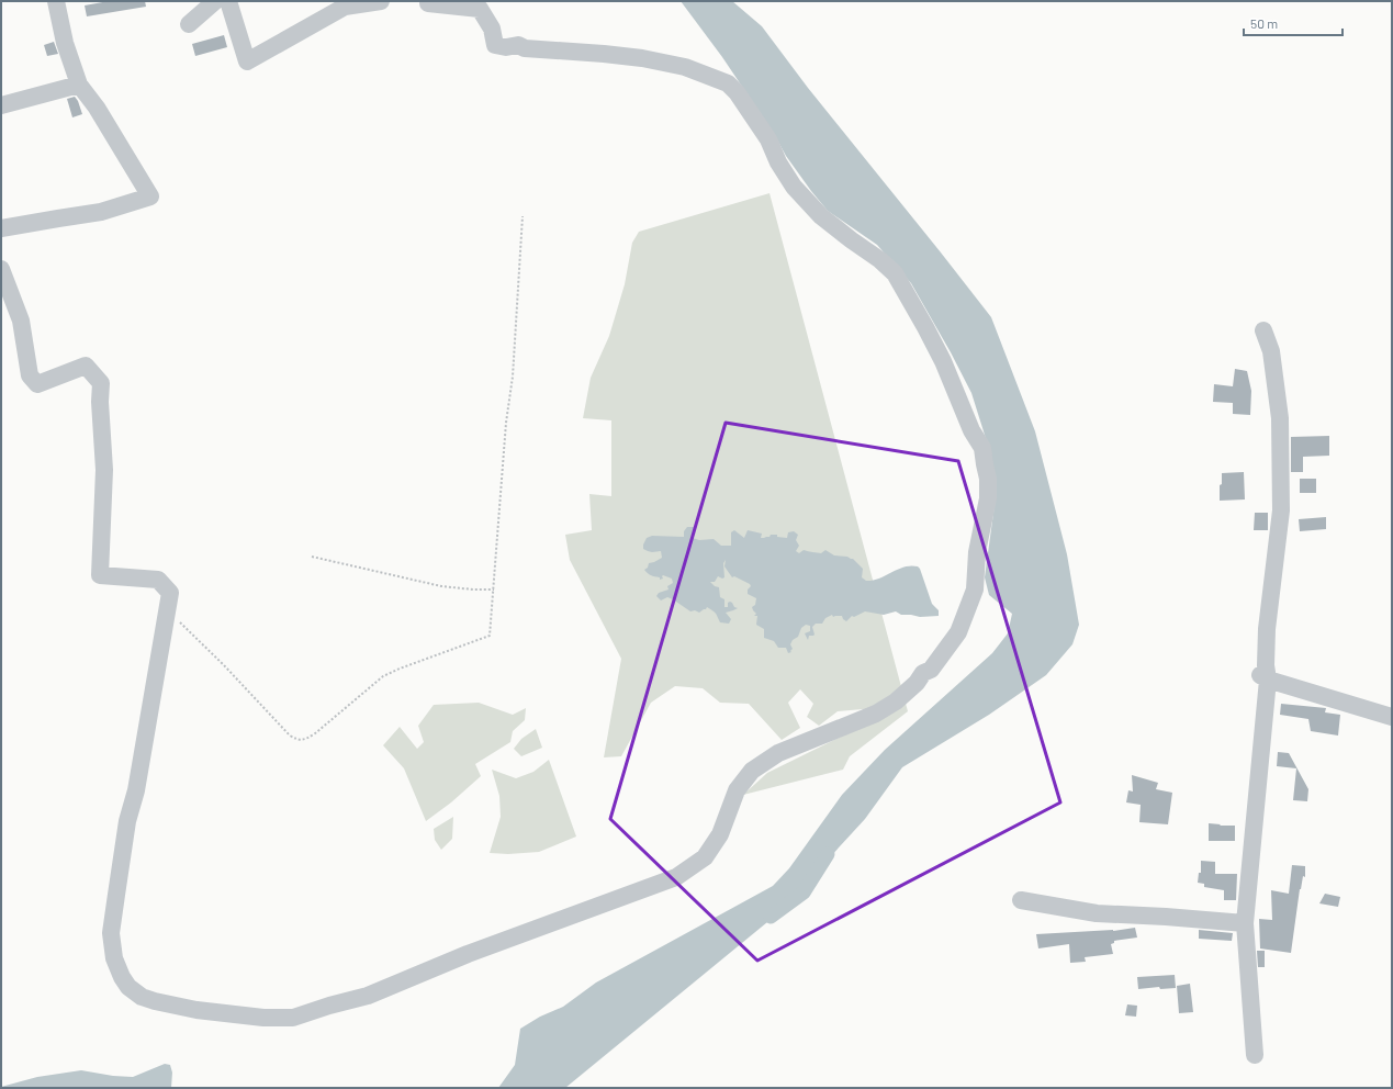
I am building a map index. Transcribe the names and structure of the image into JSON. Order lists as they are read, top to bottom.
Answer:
{
  "scale_bar": "50 m"
}
